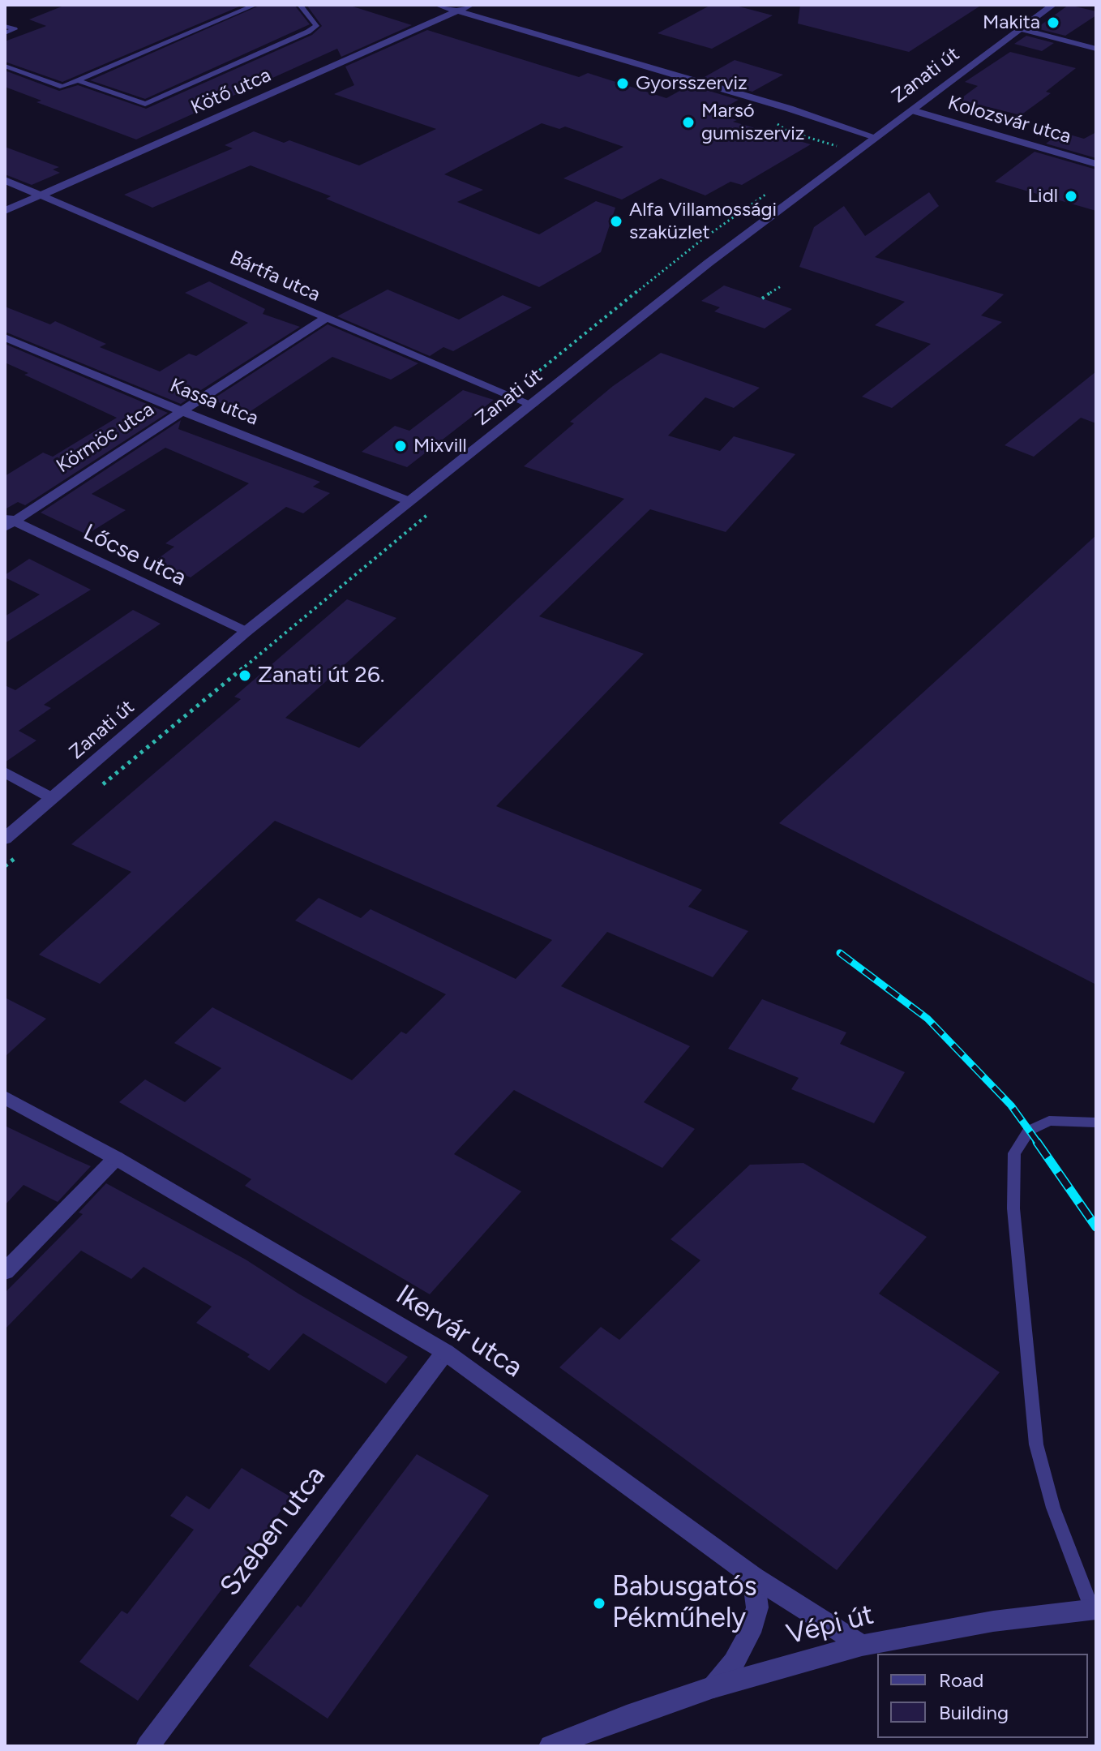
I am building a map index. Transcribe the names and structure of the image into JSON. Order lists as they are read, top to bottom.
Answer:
{
  "streets": {
    "street": [
      "Zanati út",
      "Kötő utca",
      "Kolozsvár utca",
      "Bártfa utca",
      "Kassa utca",
      "Körmöc utca",
      "Lőcse utca",
      "Ikervár utca",
      "Szeben utca",
      "Vépi út"
    ]
  },
  "crossings": [
    ["Zanati út", "Kolozsvár utca"],
    ["Zanati út", "Bártfa utca"],
    ["Zanati út", "Kassa utca"],
    ["Zanati út", "Lőcse utca"],
    ["Kötő utca", "Bártfa utca"],
    ["Bártfa utca", "Körmöc utca"],
    ["Kassa utca", "Körmöc utca"],
    ["Körmöc utca", "Lőcse utca"],
    ["Ikervár utca", "Szeben utca"],
    ["Ikervár utca", "Vépi út"]
  ],
  "places": [
    "Makita",
    "Gyorsszerviz",
    "Marsó gumiszerviz",
    "Lidl",
    "Alfa Villamossági szaküzlet",
    "Mixvill",
    "Zanati út 26.",
    "Babusgatós Pékműhely"
  ],
  "legend": ["Road", "Building"]
}
